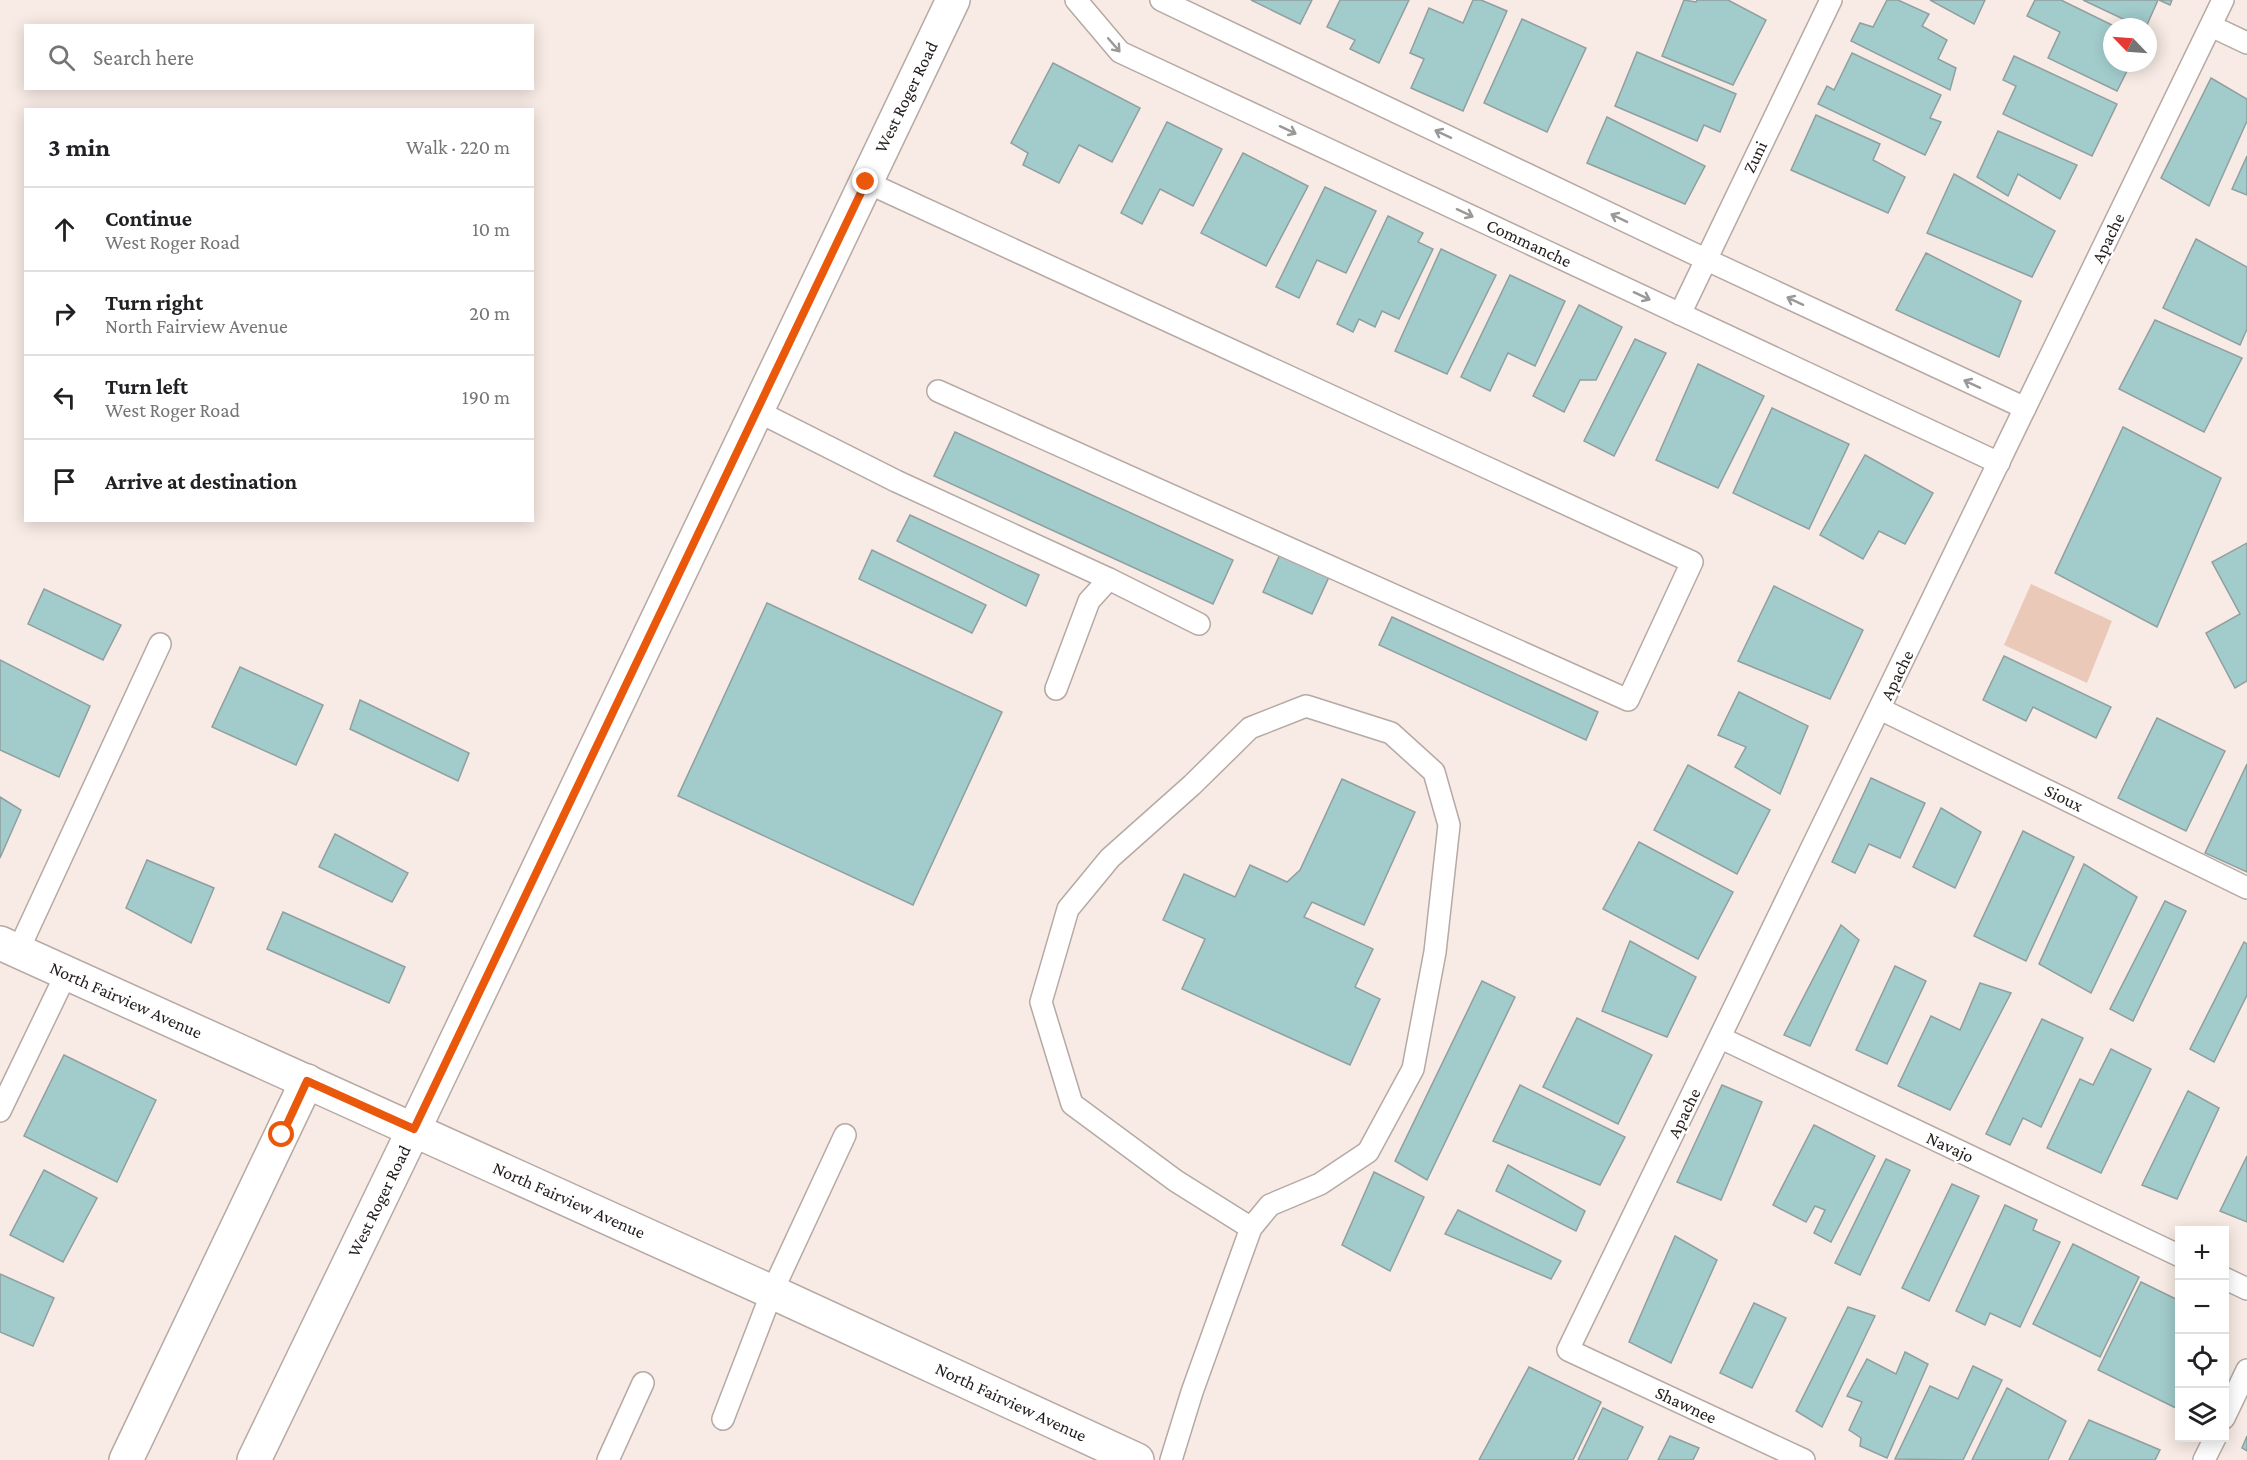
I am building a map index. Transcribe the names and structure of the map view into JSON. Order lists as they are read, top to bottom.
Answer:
{
  "streets": {
    "street": ["West Roger Road", "North Fairview Avenue"],
    "lane": [
      "Zuni",
      "Apache",
      "Commanche",
      "Sioux",
      "Navajo",
      "Shawnee"
    ]
  },
  "crossings": [
    ["West Roger Road", "North Fairview Avenue"],
    ["Zuni", "Commanche"],
    ["Apache", "Commanche"],
    ["Apache", "Sioux"],
    ["Apache", "Navajo"],
    ["Apache", "Shawnee"]
  ],
  "north": "top left",
  "page": {
    "search": "Search here",
    "heading": ["3 min", "Walk · 220 m"],
    "list": [
      ["Continue", "West Roger Road", "10 m"],
      ["Turn right", "North Fairview Avenue", "20 m"],
      ["Turn left", "West Roger Road", "190 m"],
      "Arrive at destination"
    ],
    "map_buttons": ["+", "−"]
  }
}
